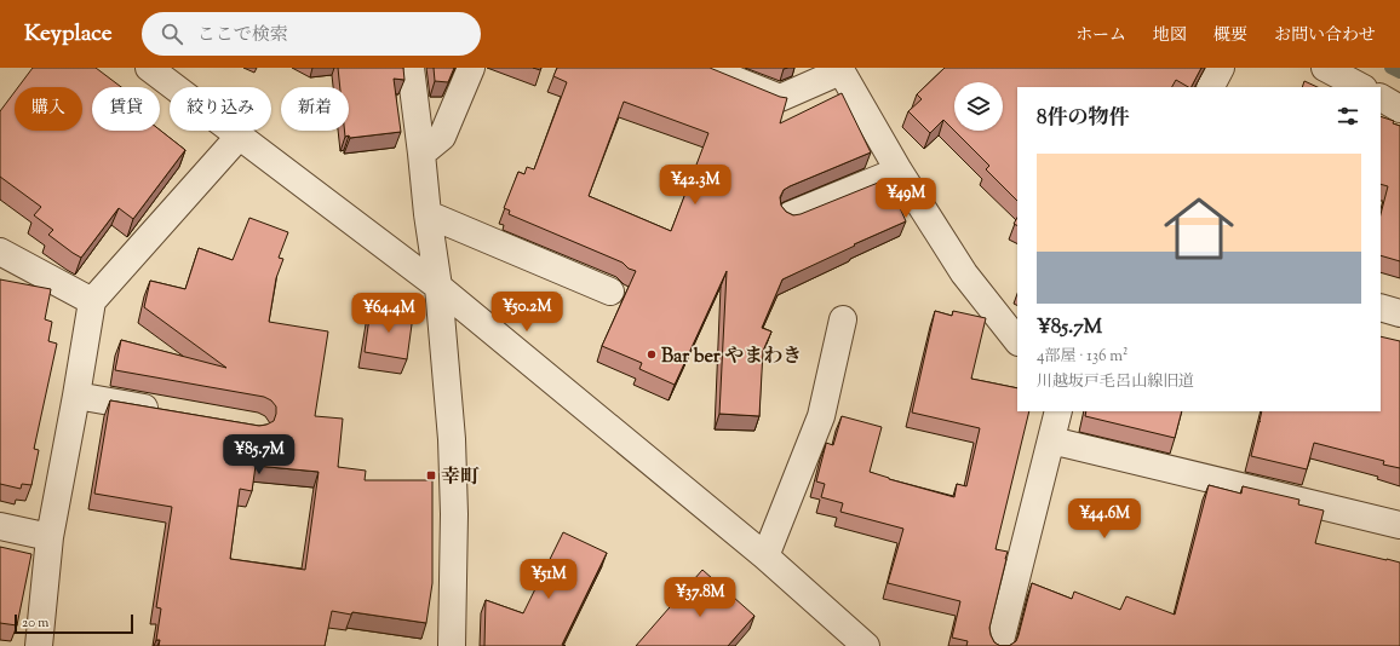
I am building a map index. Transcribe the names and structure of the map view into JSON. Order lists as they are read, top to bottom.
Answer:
{
  "places": {
    "other": ["Bar ber やまわき"],
    "transit": ["幸町"]
  },
  "scale_bar": "20 m",
  "page": {
    "header": "Keyplace",
    "search": "ここで検索",
    "nav": [
      "ホーム",
      "地図",
      "概要",
      "お問い合わせ"
    ],
    "chip": [
      "購入",
      "賃貸",
      "絞り込み",
      "新着"
    ],
    "heading": "8件の物件",
    "list": [
      {
        "name": "¥85.7M",
        "note": "4部屋 · 136 m² · 川越坂戸毛呂山線旧道"
      }
    ],
    "price": [
      "¥42.3M",
      "¥49M",
      "¥50.2M",
      "¥64.4M",
      "¥85.7M",
      "¥44.6M",
      "¥51M",
      "¥37.8M"
    ],
    "scale": "20 m"
  }
}
